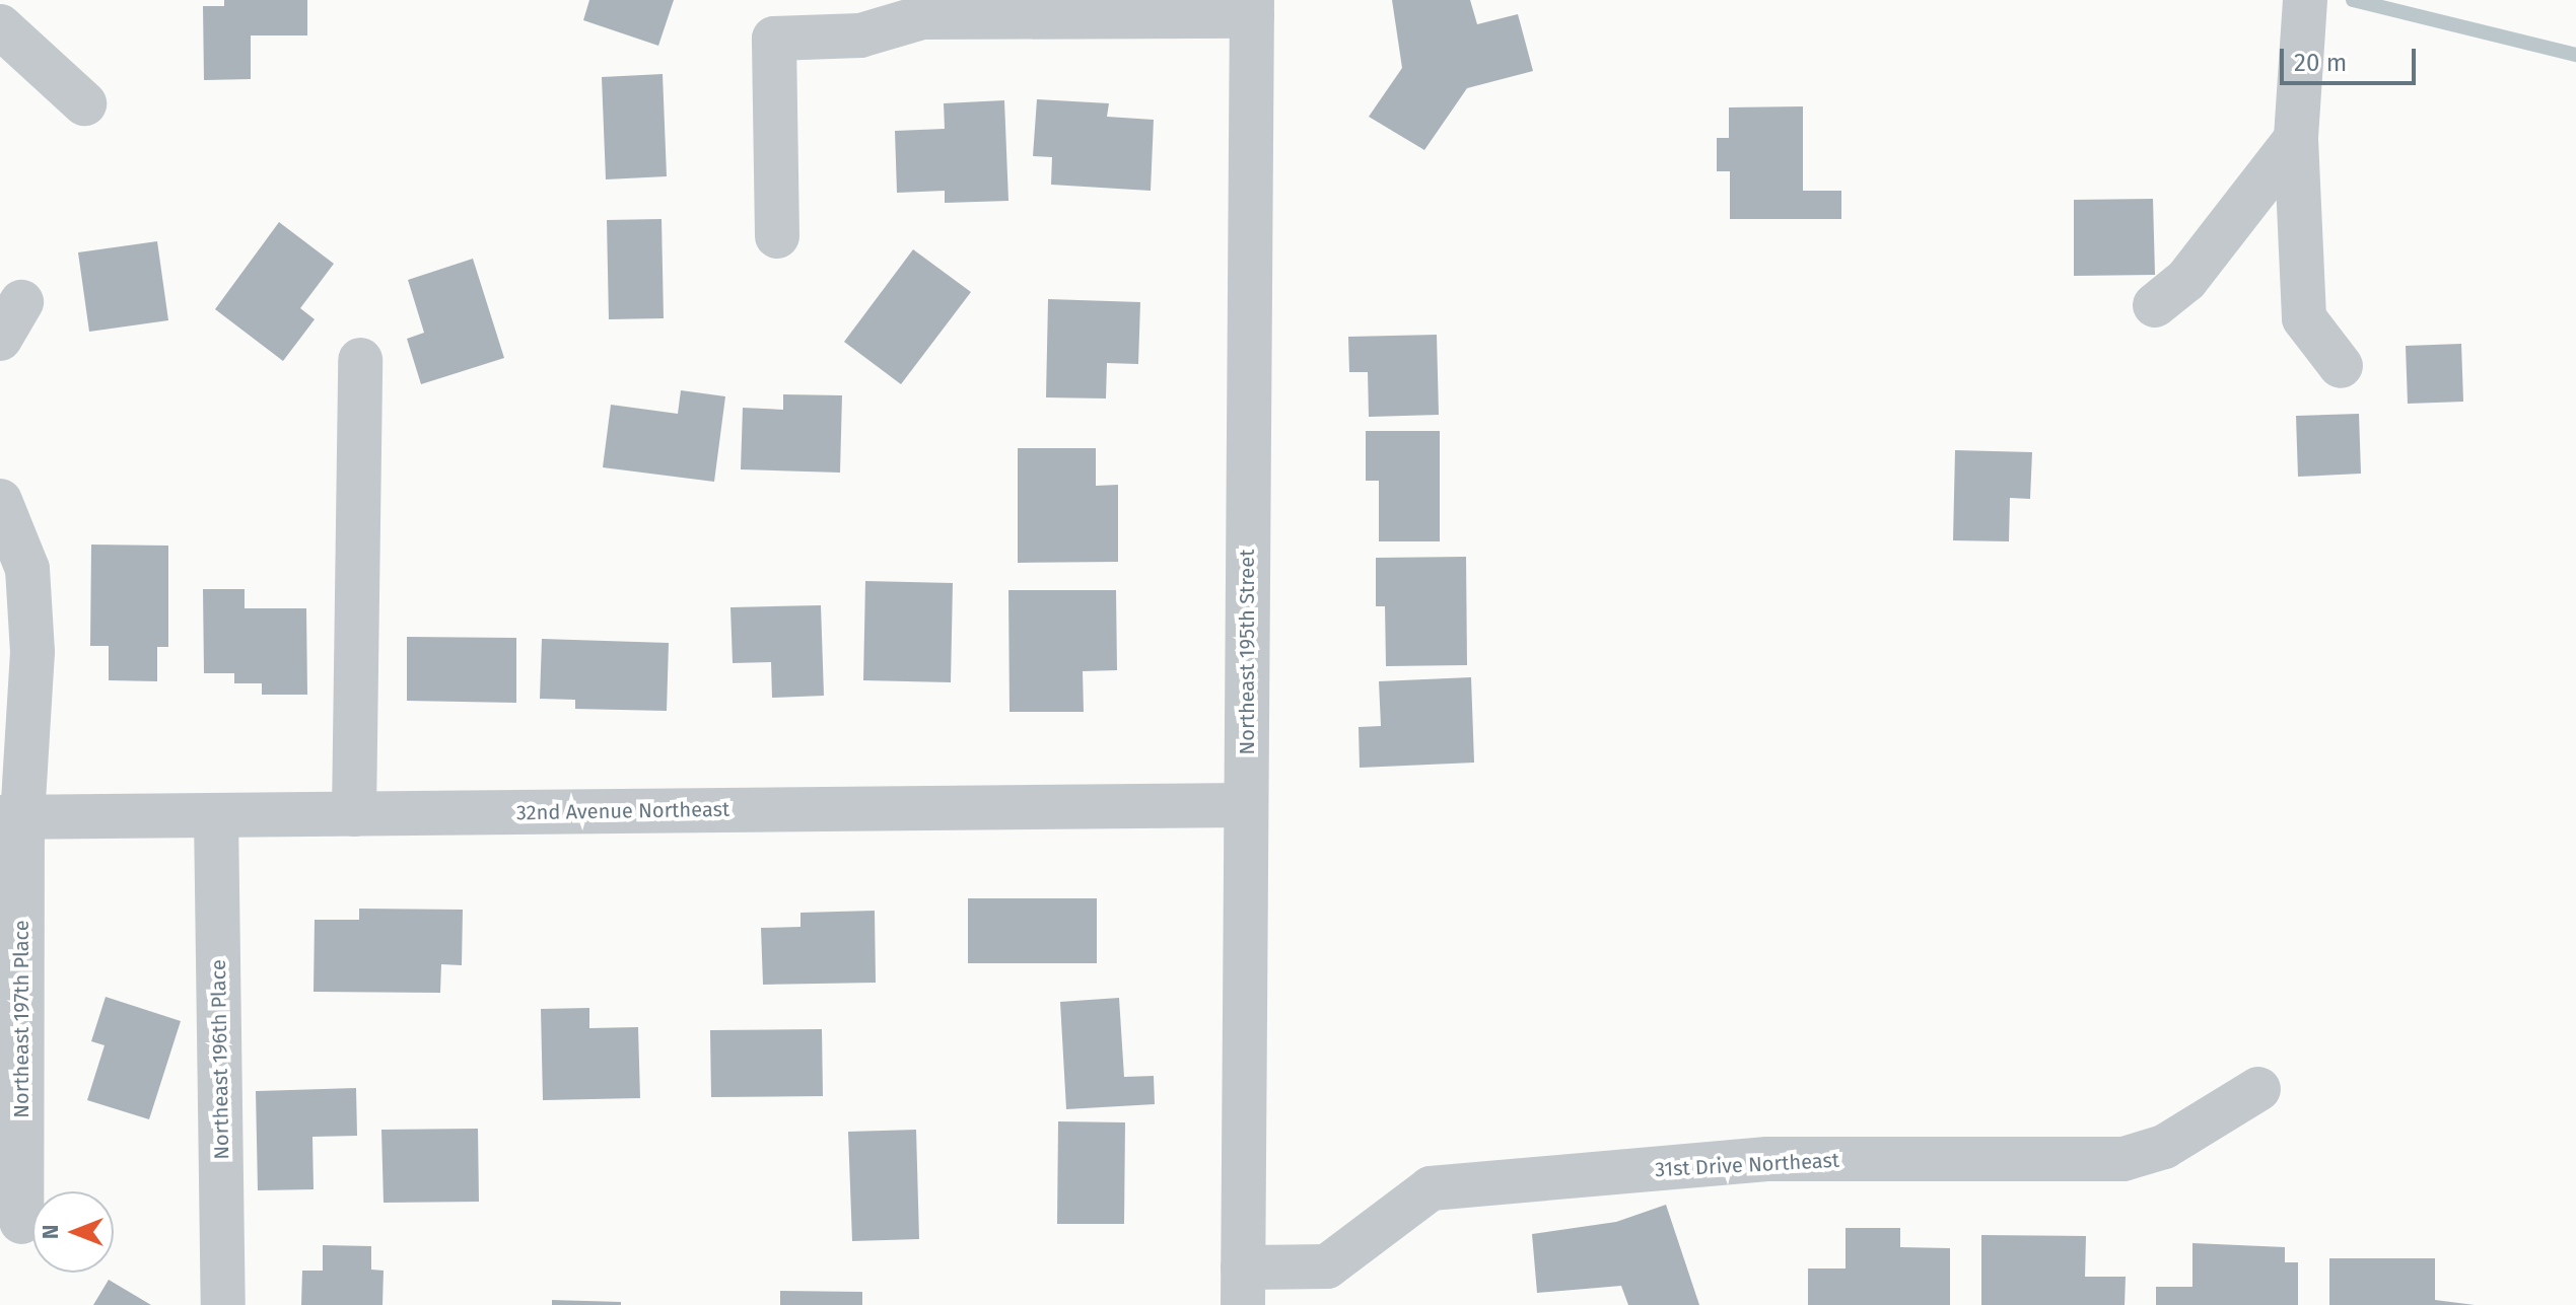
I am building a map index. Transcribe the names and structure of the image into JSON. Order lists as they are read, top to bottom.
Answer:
{
  "streets": {
    "street": [
      "Northeast 195th Street",
      "32nd Avenue Northeast",
      "Northeast 197th Place",
      "Northeast 196th Place",
      "31st Drive Northeast"
    ]
  },
  "crossings": [
    ["Northeast 195th Street", "32nd Avenue Northeast"],
    ["Northeast 195th Street", "31st Drive Northeast"],
    ["32nd Avenue Northeast", "Northeast 197th Place"],
    ["32nd Avenue Northeast", "Northeast 196th Place"]
  ],
  "scale_bar": "20 m",
  "north": "left"
}
